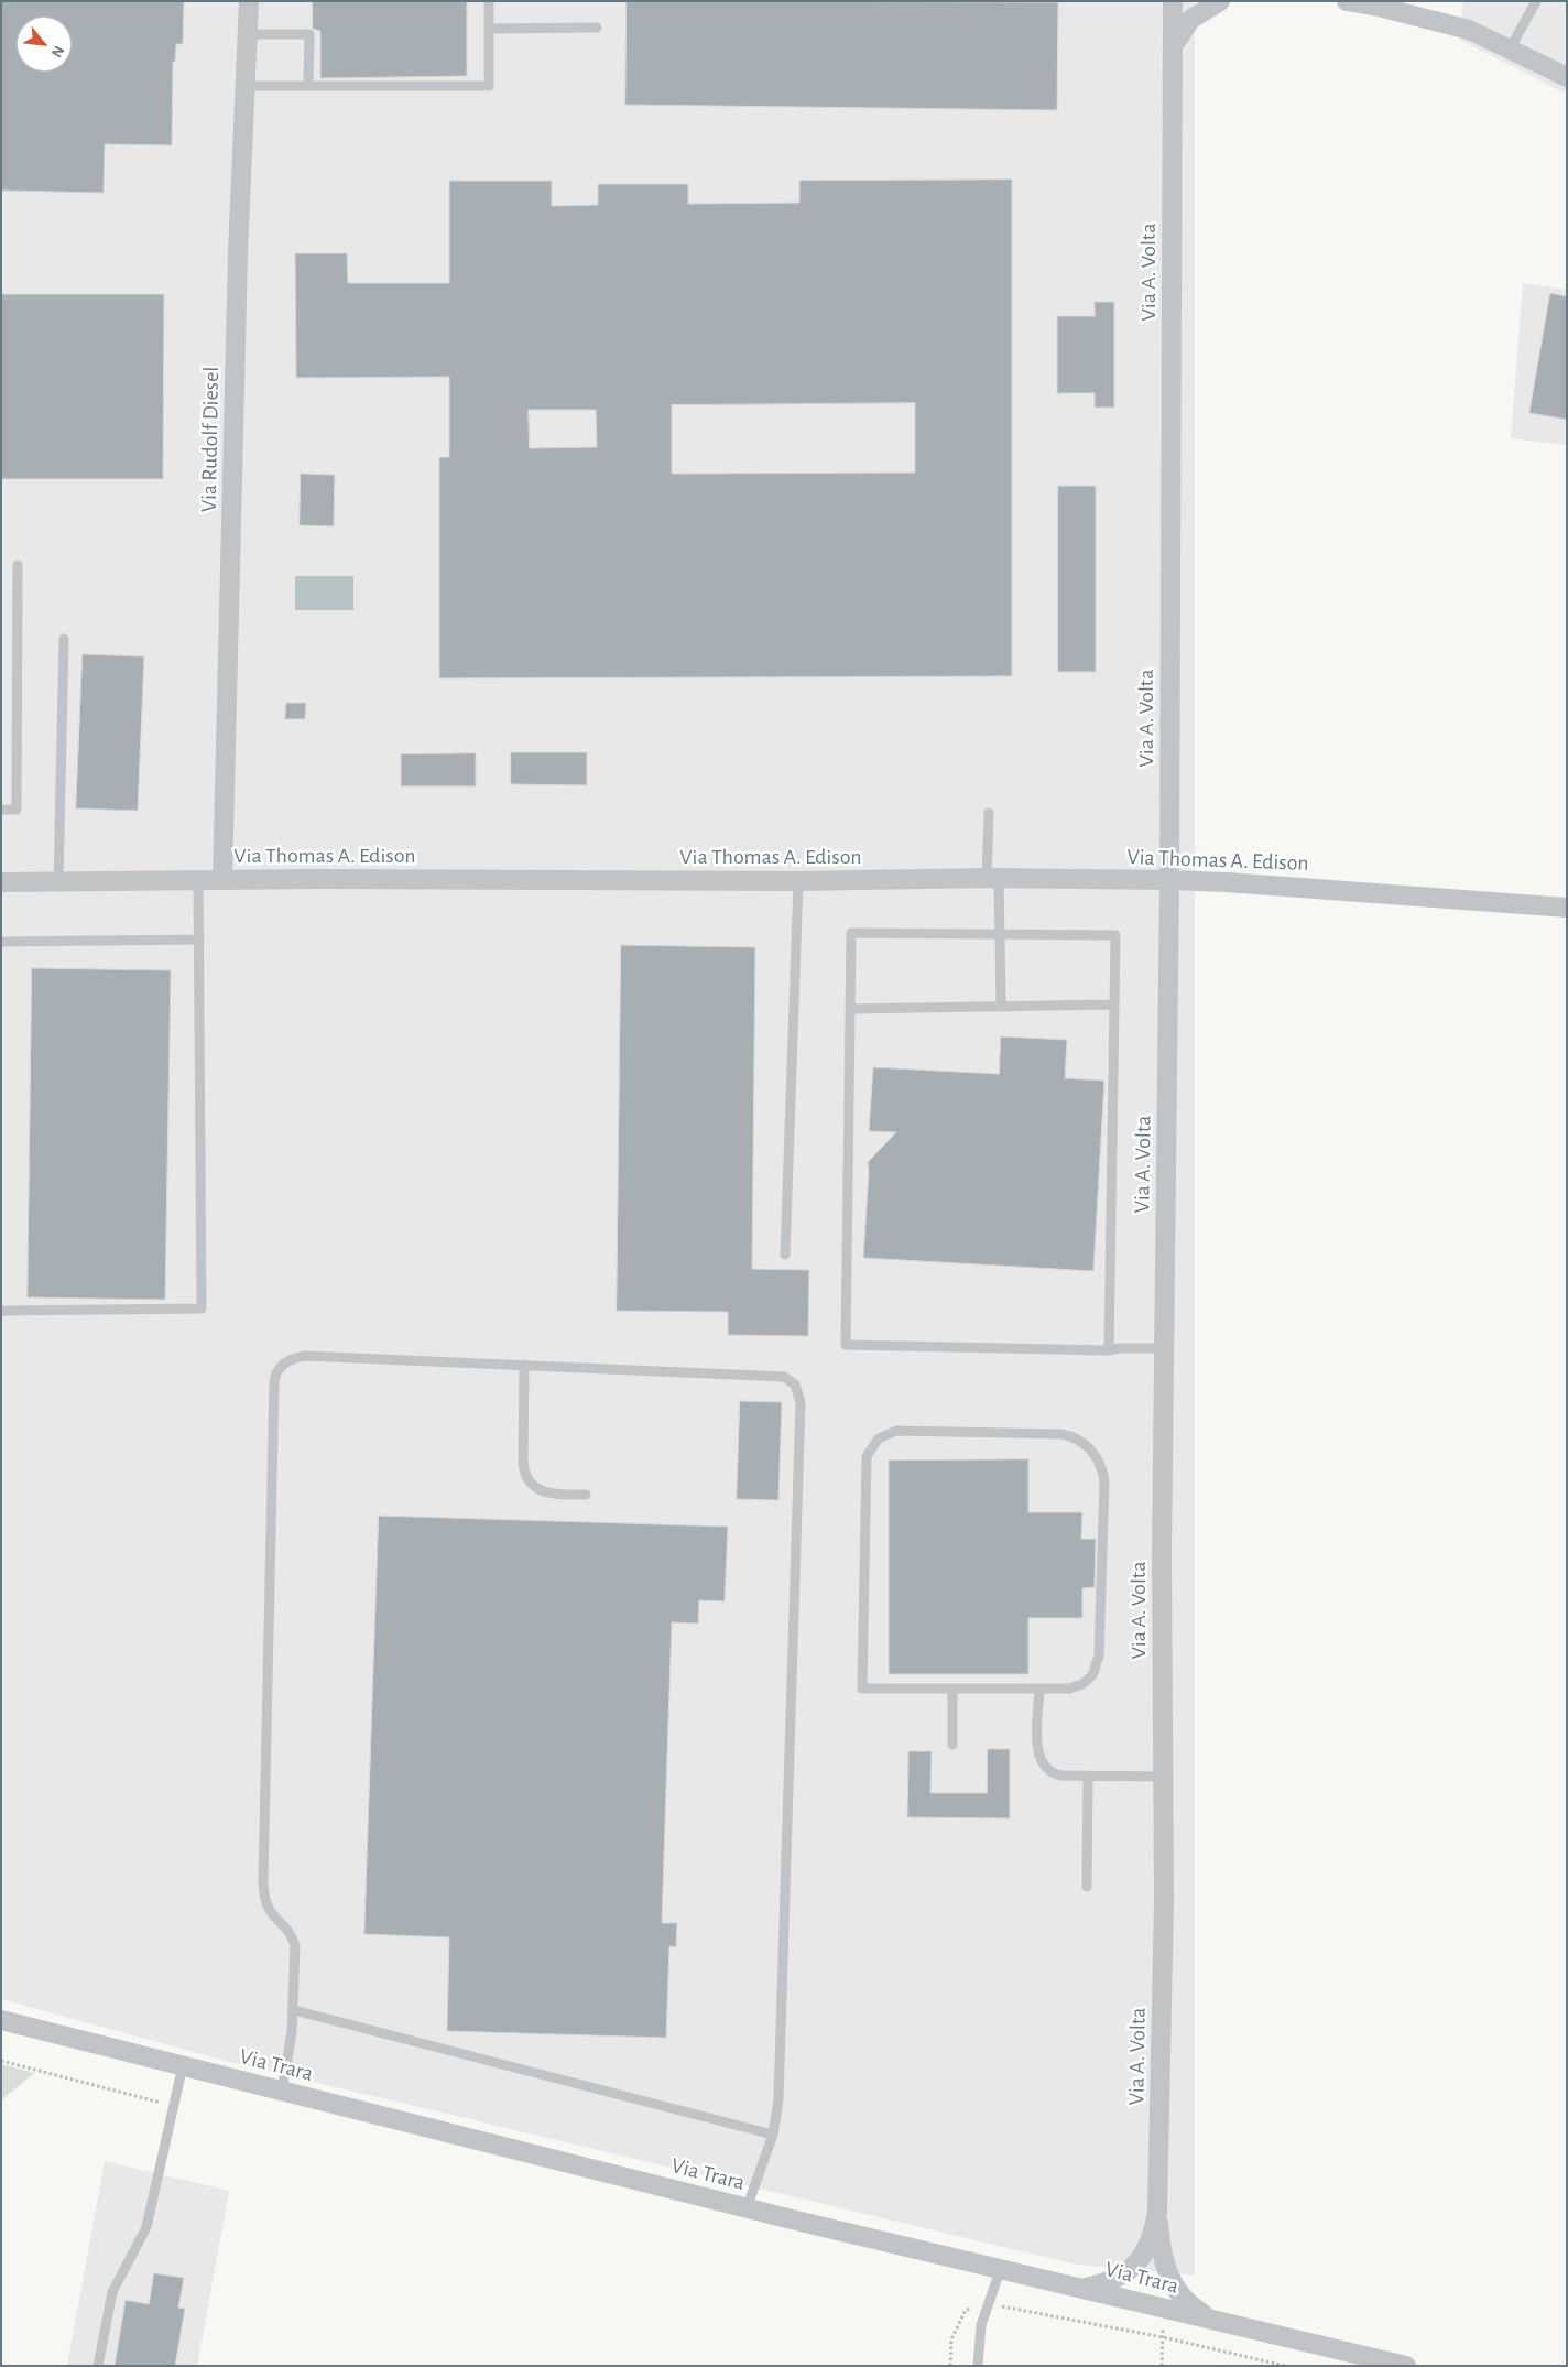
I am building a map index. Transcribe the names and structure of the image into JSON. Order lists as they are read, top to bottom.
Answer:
{
  "streets": {
    "street": [
      "Via A. Volta",
      "Via Rudolf Diesel",
      "Via Thomas A. Edison",
      "Via Trara"
    ]
  },
  "crossings": [
    ["Via A. Volta", "Via Thomas A. Edison"],
    ["Via A. Volta", "Via Trara"],
    ["Via Rudolf Diesel", "Via Thomas A. Edison"]
  ],
  "north": "bottom right"
}
